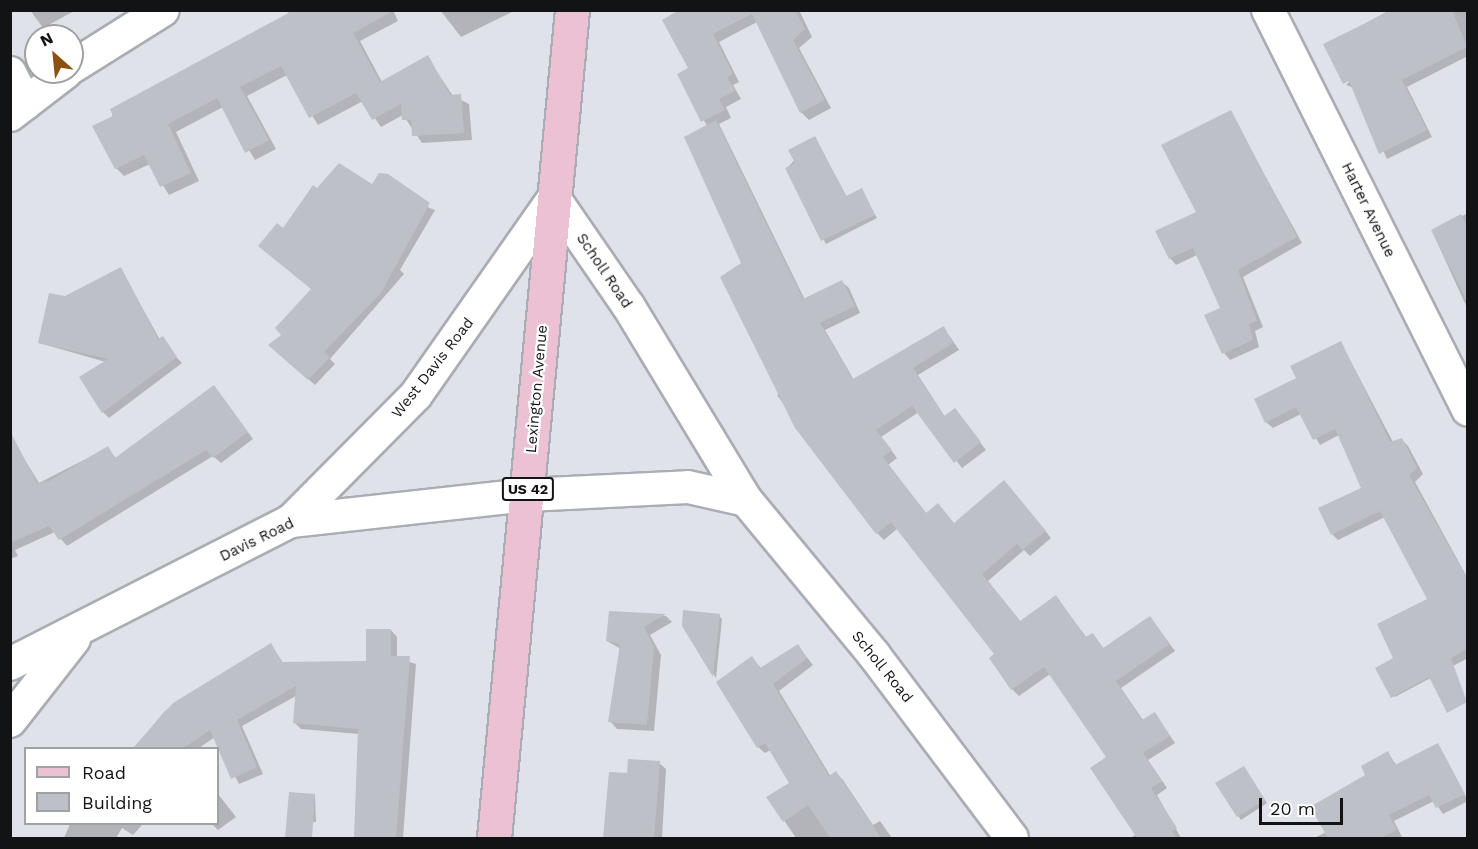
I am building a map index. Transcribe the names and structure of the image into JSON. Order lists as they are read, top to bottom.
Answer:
{
  "streets": {
    "main road": ["Lexington Avenue", "US 42"],
    "street": [
      "Harter Avenue",
      "Scholl Road",
      "West Davis Road",
      "Davis Road"
    ]
  },
  "crossings": [
    ["Scholl Road", "West Davis Road"],
    ["Scholl Road", "Lexington Avenue"],
    ["West Davis Road", "Lexington Avenue"],
    ["West Davis Road", "Davis Road"],
    ["Lexington Avenue", "Davis Road"]
  ],
  "legend": ["Road", "Building"],
  "scale_bar": "20 m",
  "north": "top left"
}
